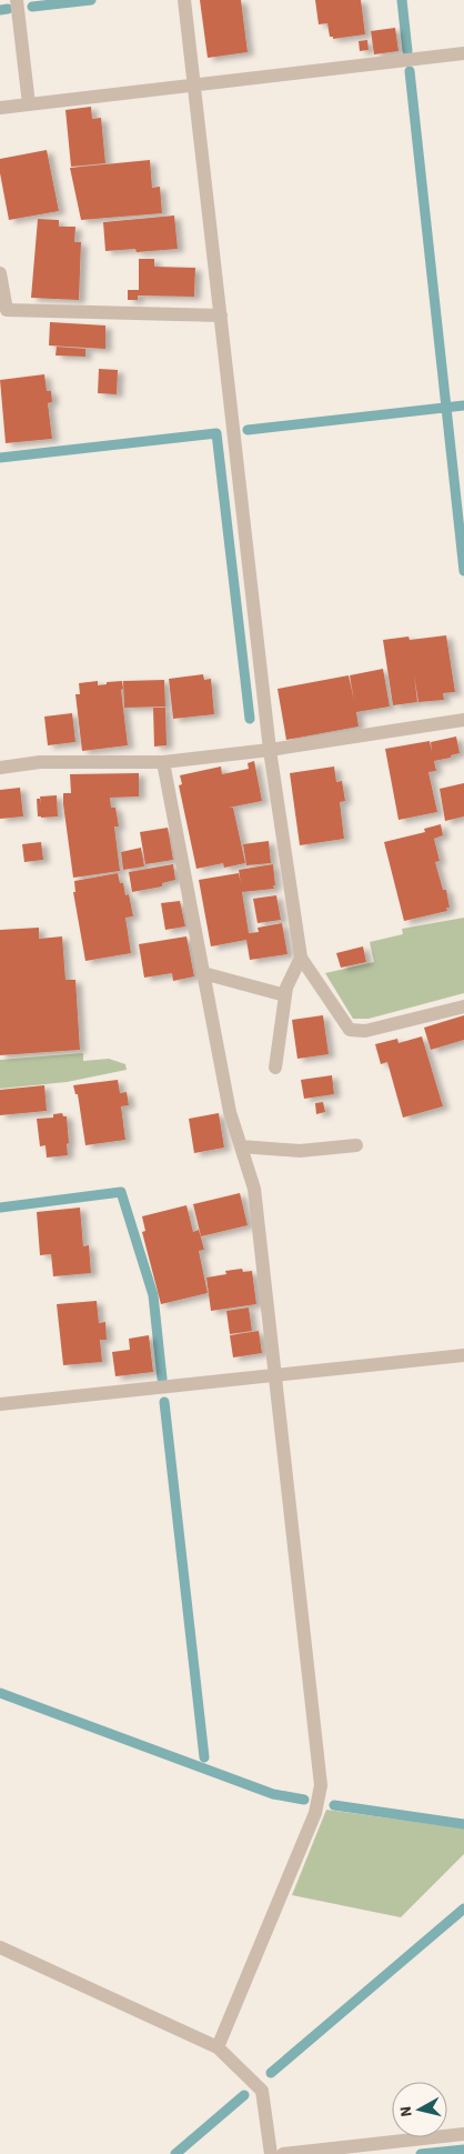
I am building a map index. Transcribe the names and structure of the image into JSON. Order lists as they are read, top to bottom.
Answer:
{
  "north": "left"
}
